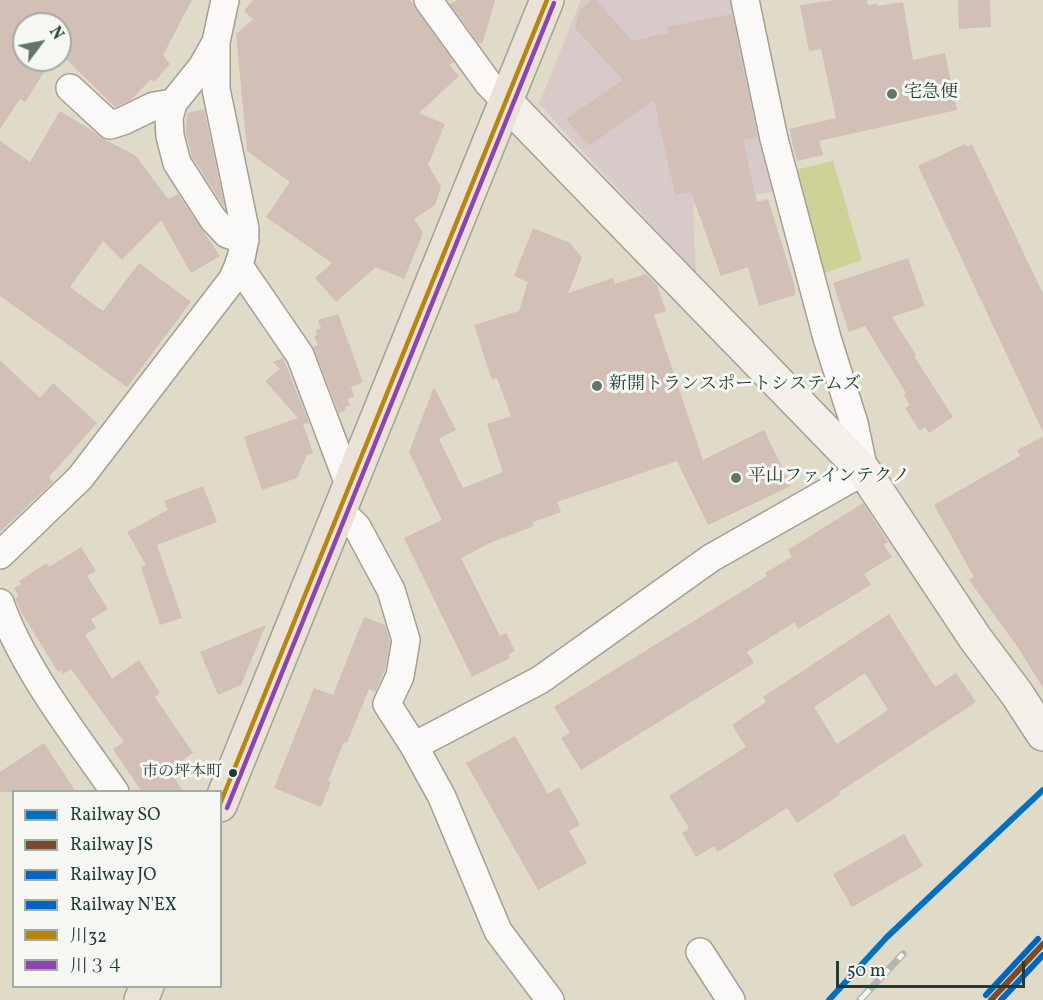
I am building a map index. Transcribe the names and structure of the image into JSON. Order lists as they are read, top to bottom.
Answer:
{
  "places": [
    "宅急便",
    "新開トランスポートシステムズ",
    "平山ファインテクノ",
    "市の坪本町"
  ],
  "lines": [
    "transit line 川32",
    "transit line 川３４",
    "rail line SO",
    "rail line N'EX",
    "rail line JS",
    "rail line JO"
  ],
  "legend": [
    "Railway SO",
    "Railway JS",
    "Railway JO",
    "Railway N'EX",
    "川32",
    "川３４"
  ],
  "scale_bar": "50 m",
  "north": "top right"
}
